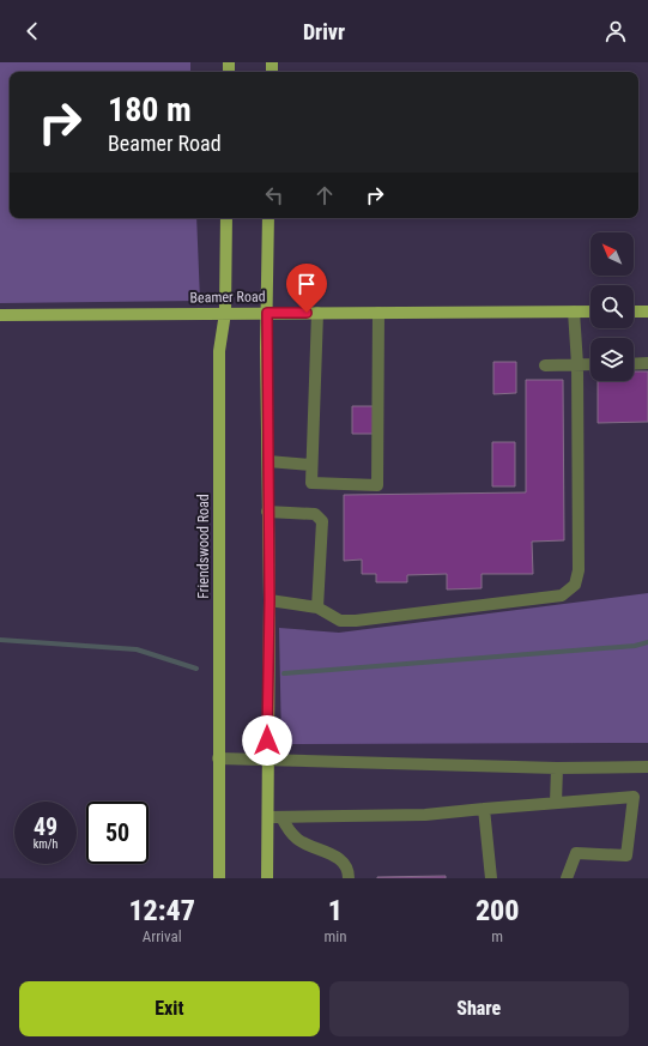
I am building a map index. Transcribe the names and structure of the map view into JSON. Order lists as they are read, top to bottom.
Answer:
{
  "streets": {
    "main road": ["Beamer Road", "Friendswood Road"]
  },
  "crossings": [
    ["Beamer Road", "Friendswood Road"]
  ],
  "north": "top left",
  "page": {
    "header": "Drivr",
    "turn": ["180 m", "Beamer Road"],
    "speed": "49 km/h",
    "limit": "50",
    "eta": [
      "12:47",
      "Arrival",
      "1",
      "min",
      "200",
      "m"
    ],
    "buttons": ["Exit", "Share"]
  }
}
